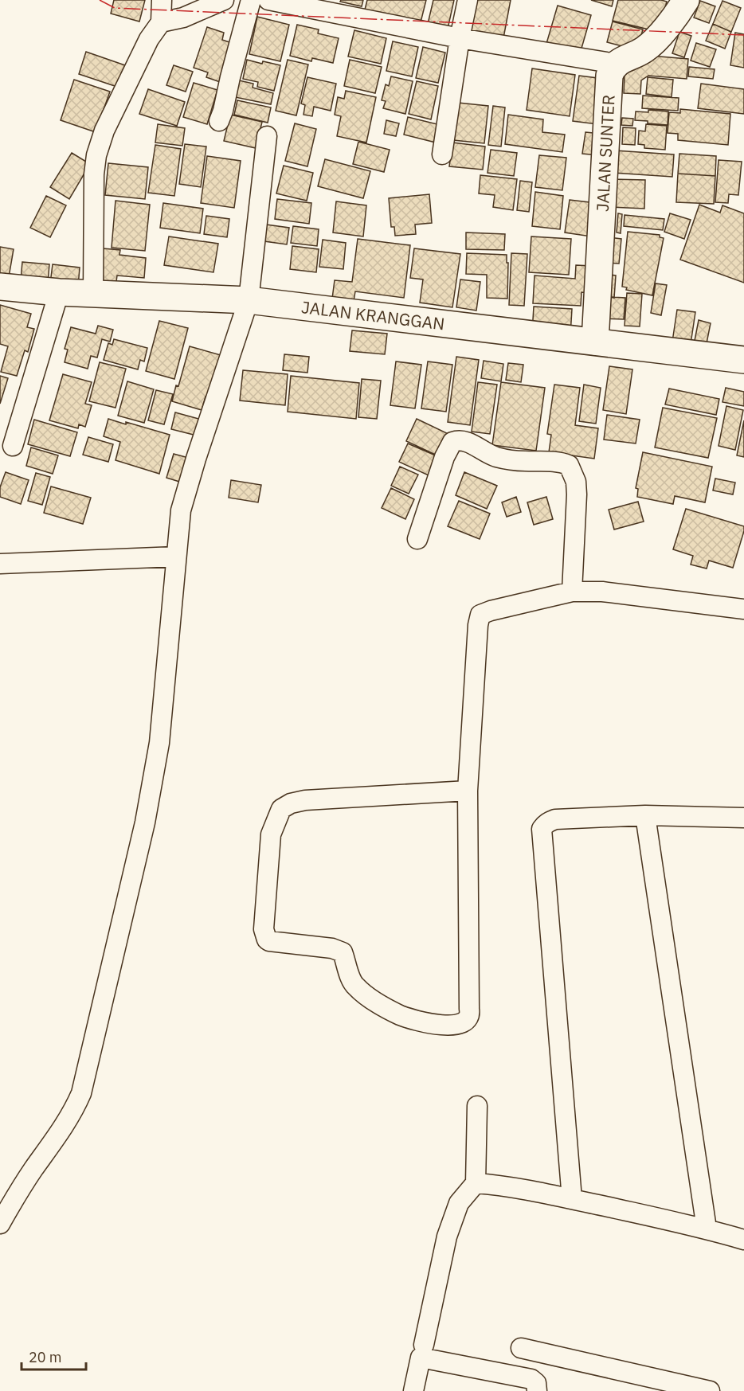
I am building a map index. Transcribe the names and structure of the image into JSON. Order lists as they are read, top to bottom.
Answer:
{
  "streets": {
    "main road": ["JALAN SUNTER", "JALAN KRANGGAN"]
  },
  "crossings": [
    ["JALAN SUNTER", "JALAN KRANGGAN"]
  ],
  "scale_bar": "20 m"
}
